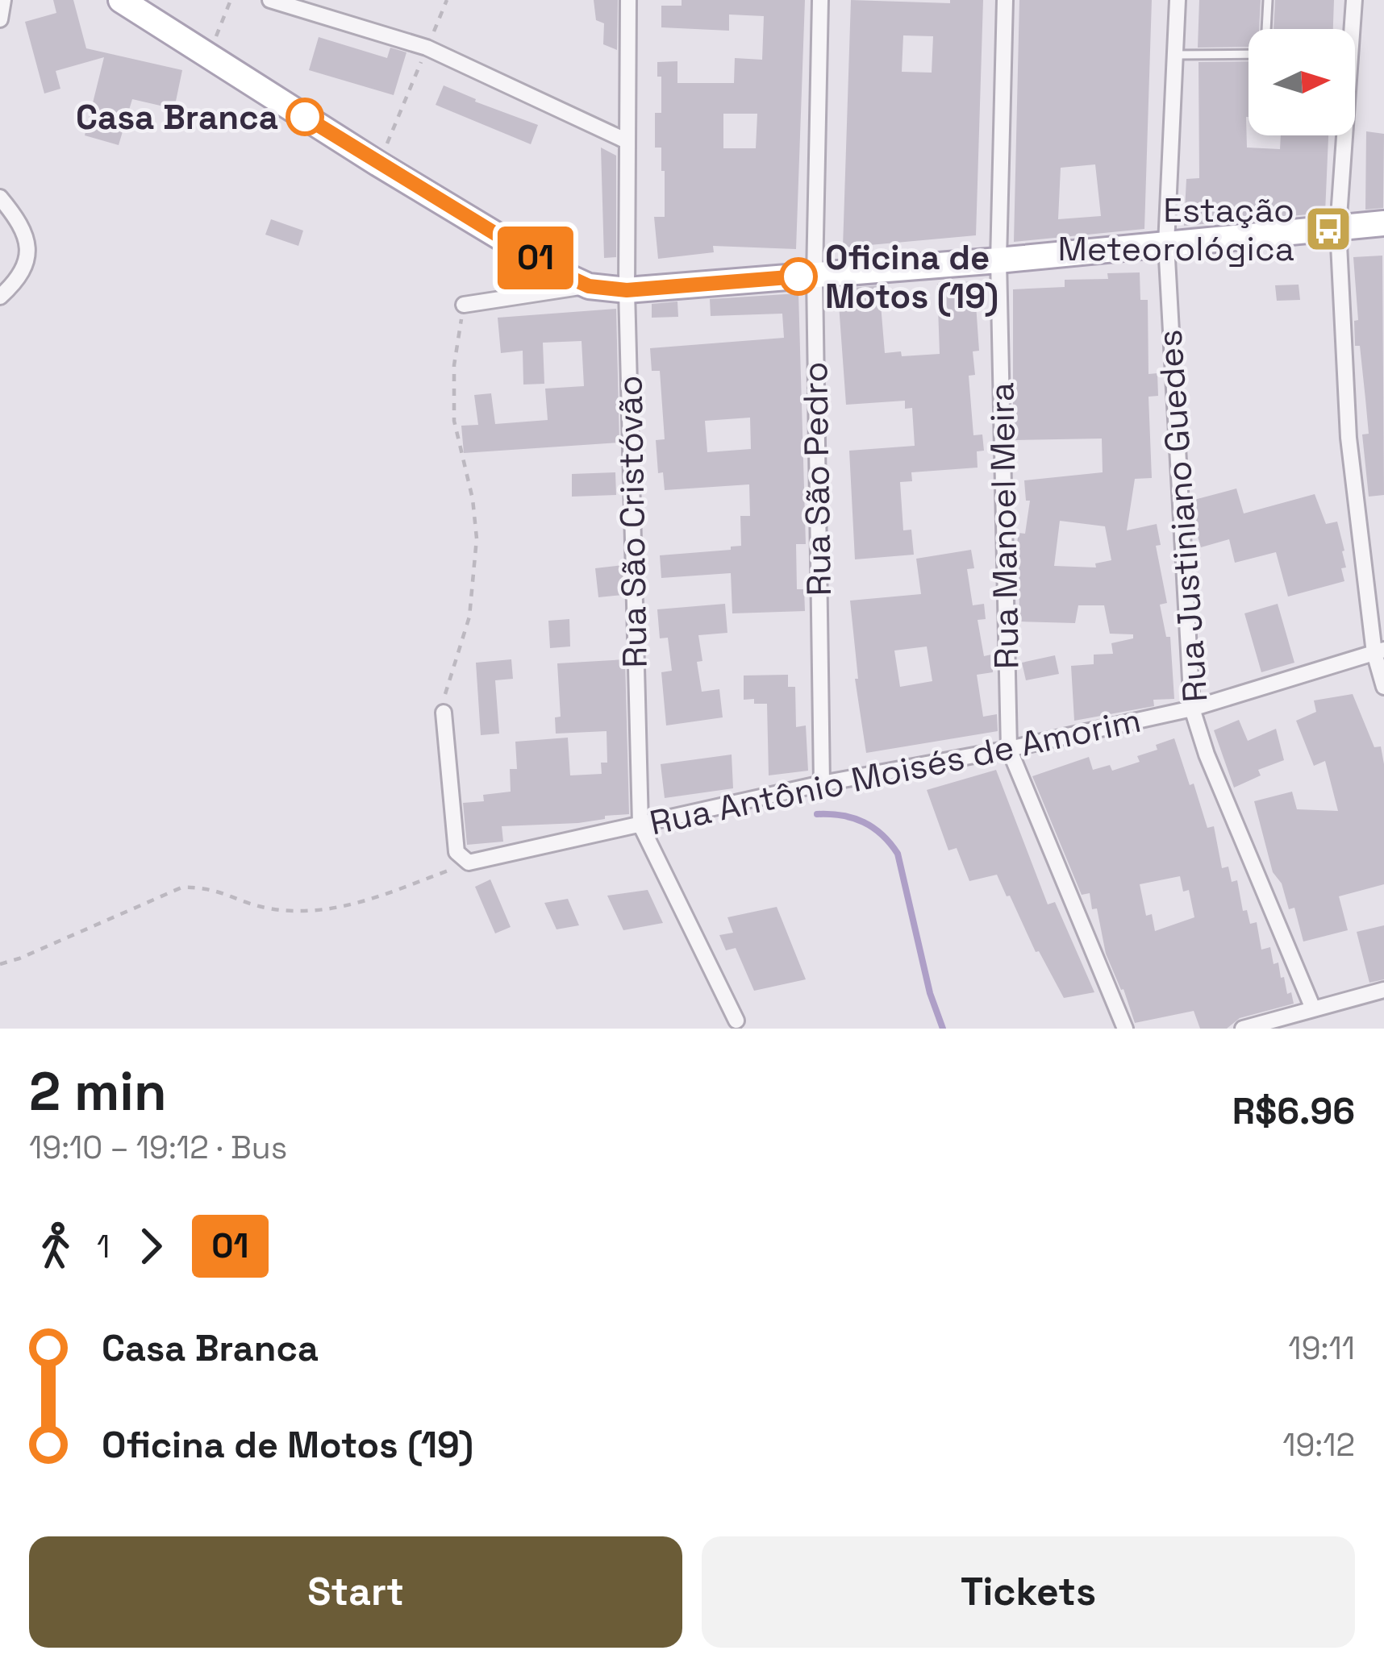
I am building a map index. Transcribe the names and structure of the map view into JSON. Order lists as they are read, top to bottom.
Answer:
{
  "streets": {
    "street": [
      "Rua São Pedro",
      "Rua Justiniano Guedes",
      "Rua São Cristóvão",
      "Rua Manoel Meira",
      "Rua Antônio Moisés de Amorim"
    ]
  },
  "crossings": [
    ["Rua São Pedro", "Rua Antônio Moisés de Amorim"],
    ["Rua Justiniano Guedes", "Rua Antônio Moisés de Amorim"],
    ["Rua São Cristóvão", "Rua Antônio Moisés de Amorim"],
    ["Rua Manoel Meira", "Rua Antônio Moisés de Amorim"]
  ],
  "places": {
    "other": ["Casa Branca", "Oficina de Motos (19)"],
    "bus stop": ["Estação Meteorológica"]
  },
  "lines": ["bus line 01"],
  "north": "right",
  "page": {
    "on_map": "01",
    "heading": ["2 min", "19:10 – 19:12 · Bus", "R$6.96"],
    "legs": ["1", "01"],
    "list": [
      {
        "name": "Casa Branca",
        "value": "19:11"
      },
      {
        "name": "Oficina de Motos (19)",
        "value": "19:12"
      }
    ],
    "buttons": ["Start", "Tickets"]
  }
}
